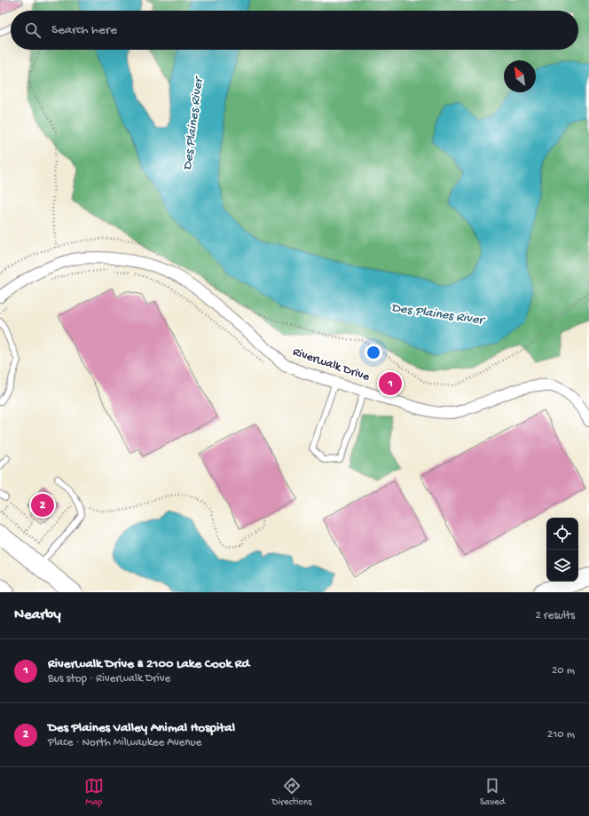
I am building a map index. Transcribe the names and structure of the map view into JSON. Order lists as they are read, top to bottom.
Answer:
{
  "streets": {
    "street": ["Riverwalk Drive"]
  },
  "water": ["Des Plaines River"],
  "north": "top left",
  "page": {
    "search": "Search here",
    "pins": ["1", "2"],
    "heading": ["Nearby", "2 results"],
    "list": [
      {
        "mark": "1",
        "name": "Riverwalk Drive & 2100 Lake Cook Rd",
        "note": "Bus stop · Riverwalk Drive",
        "value": "20 m"
      },
      {
        "mark": "2",
        "name": "Des Plaines Valley Animal Hospital",
        "note": "Place · North Milwaukee Avenue",
        "value": "210 m"
      }
    ],
    "nav": ["Map", "Directions", "Saved"]
  }
}
